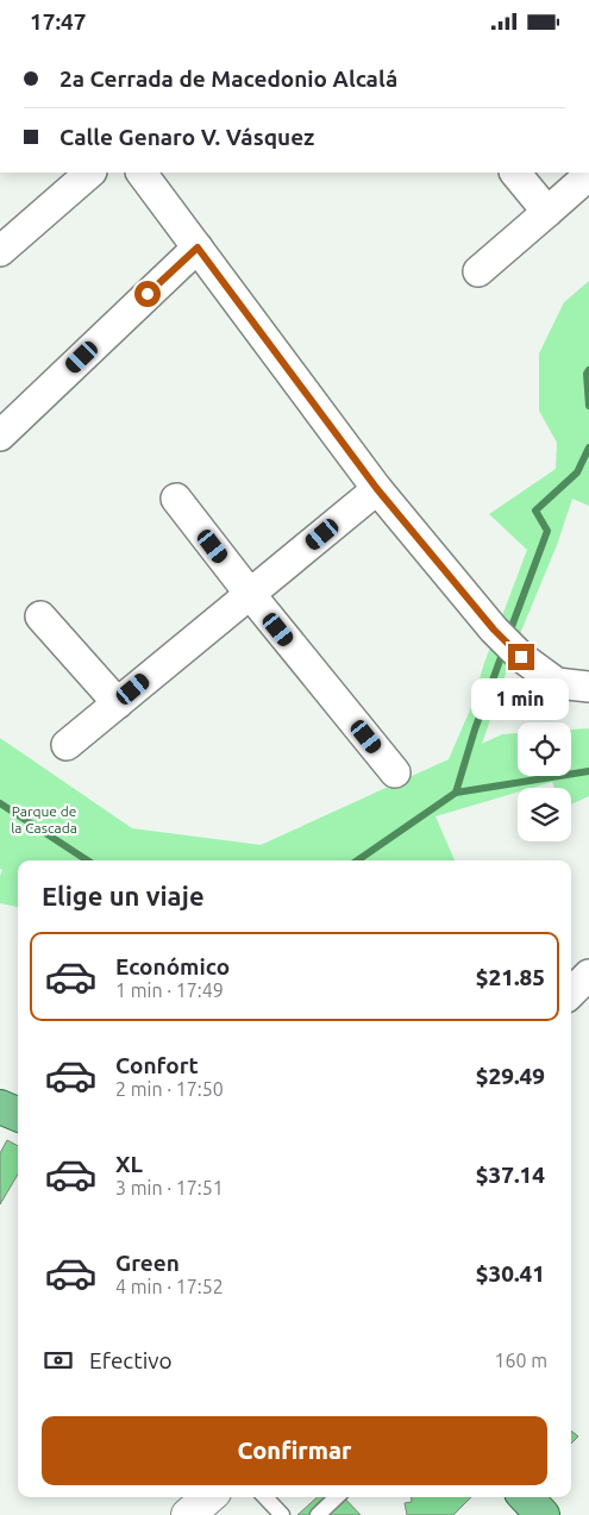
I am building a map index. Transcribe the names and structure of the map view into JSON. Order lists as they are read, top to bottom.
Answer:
{
  "parks": ["Parque de la Cascada"],
  "page": {
    "status": "17:47",
    "banner": ["2a Cerrada de Macedonio Alcalá", "Calle Genaro V. Vásquez"],
    "bubble": "1 min",
    "heading": "Elige un viaje",
    "list": [
      {
        "name": "Económico",
        "note": "1 min · 17:49",
        "value": "$21.85"
      },
      {
        "name": "Confort",
        "note": "2 min · 17:50",
        "value": "$29.49"
      },
      {
        "name": "XL",
        "note": "3 min · 17:51",
        "value": "$37.14"
      },
      {
        "name": "Green",
        "note": "4 min · 17:52",
        "value": "$30.41"
      }
    ],
    "pay": ["Efectivo", "160 m"],
    "buttons": "Confirmar"
  }
}
